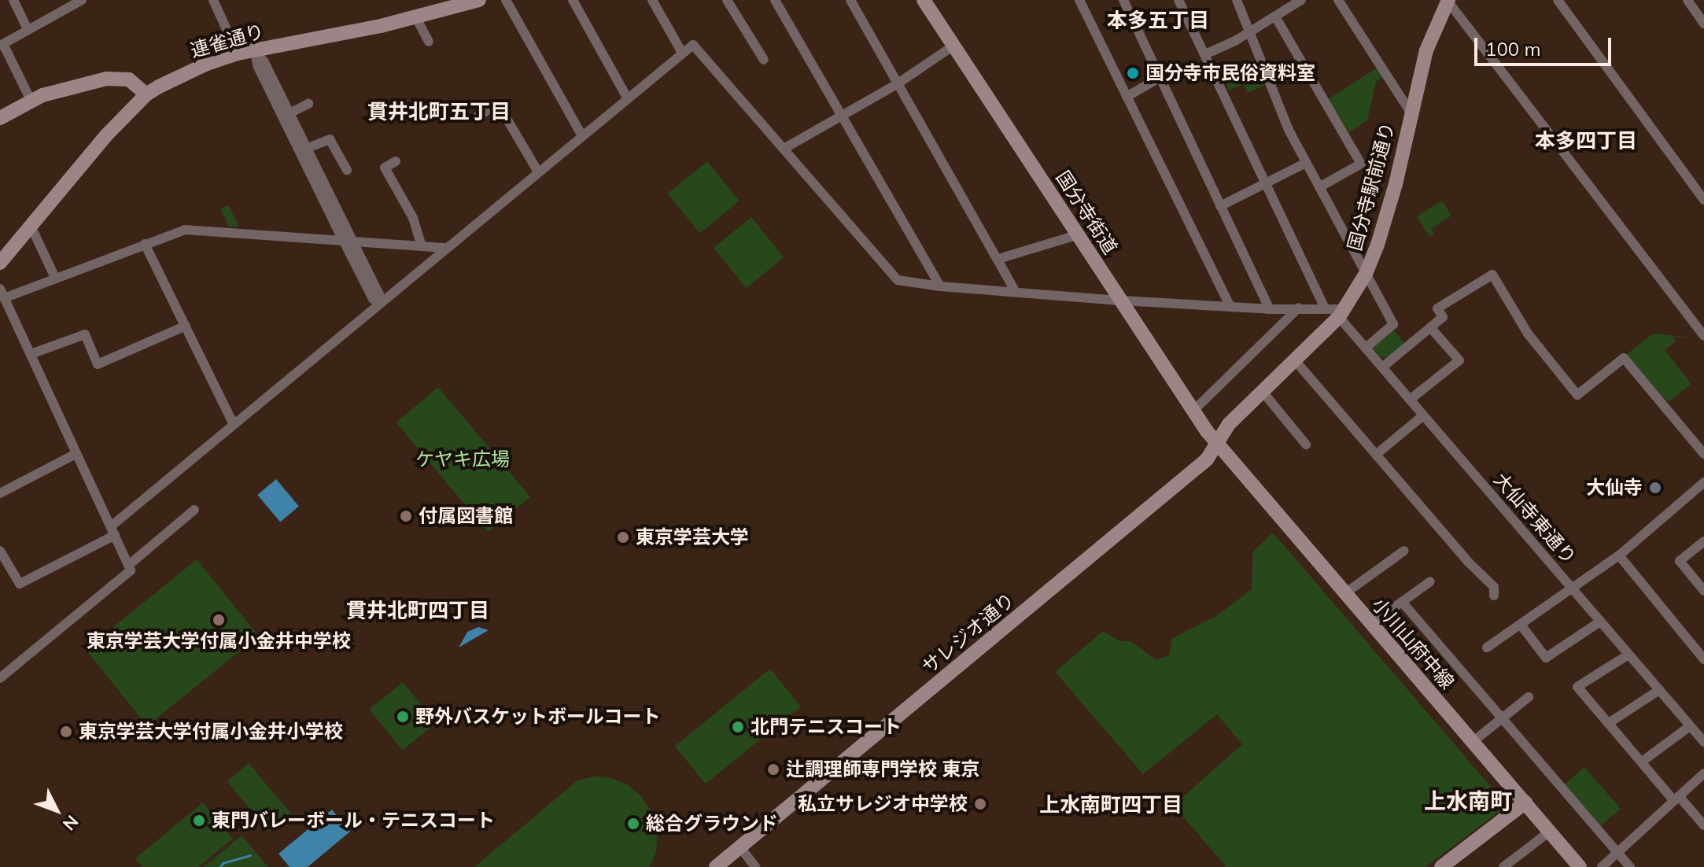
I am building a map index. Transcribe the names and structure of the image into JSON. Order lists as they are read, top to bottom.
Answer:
{
  "streets": {
    "main road": [
      "連雀通り",
      "国分寺駅前通り",
      "国分寺街道",
      "サレジオ通り",
      "小川山府中線"
    ],
    "street": ["大仙寺東通り"]
  },
  "crossings": [
    ["国分寺駅前通り", "国分寺街道"],
    ["国分寺駅前通り", "大仙寺東通り"],
    ["国分寺駅前通り", "サレジオ通り"],
    ["国分寺駅前通り", "小川山府中線"],
    ["国分寺街道", "サレジオ通り"],
    ["国分寺街道", "小川山府中線"],
    ["サレジオ通り", "小川山府中線"]
  ],
  "districts": [
    "本多五丁目",
    "貫井北町五丁目",
    "本多四丁目",
    "貫井北町四丁目",
    "上水南町",
    "上水南町四丁目"
  ],
  "parks": ["ケヤキ広場"],
  "places": [
    "国分寺市民俗資料室",
    "大仙寺",
    "付属図書館",
    "東京学芸大学",
    "東京学芸大学付属小金井中学校",
    "野外バスケットボールコート",
    "北門テニスコート",
    "東京学芸大学付属小金井小学校",
    "辻調理師専門学校 東京",
    "私立サレジオ中学校",
    "東門バレーボール・テニスコート",
    "総合グラウンド"
  ],
  "scale_bar": "100 m",
  "north": "bottom right"
}
